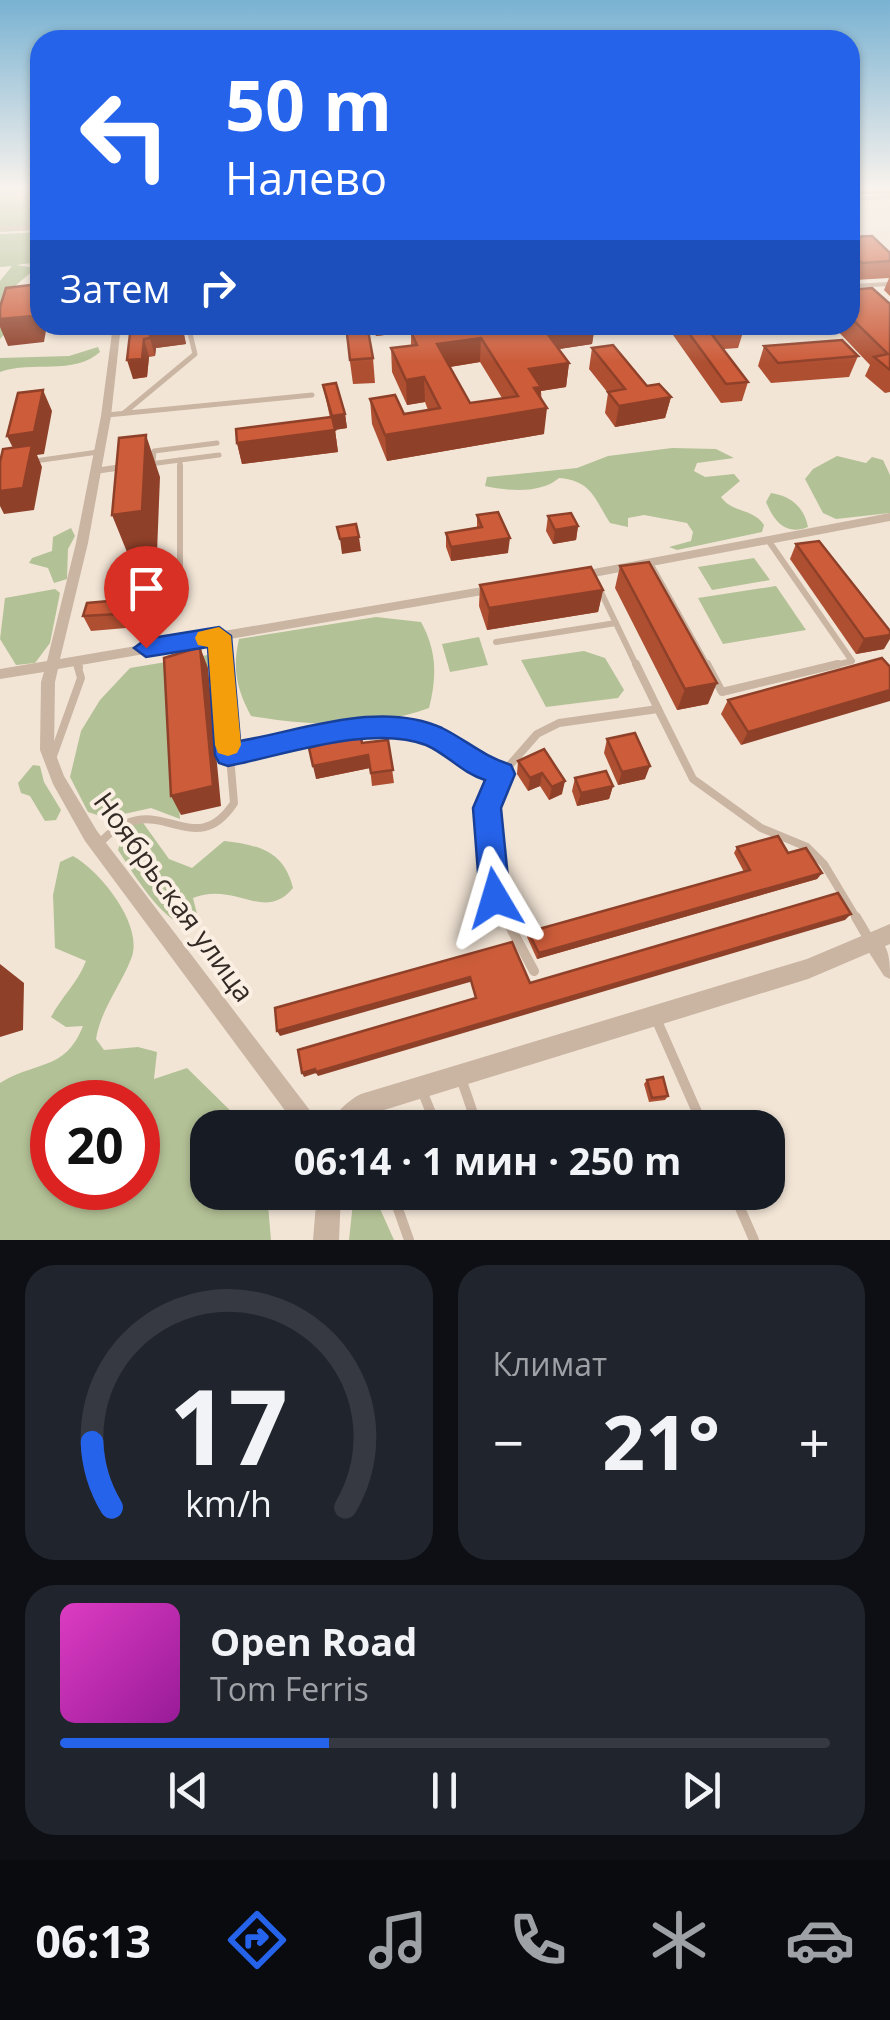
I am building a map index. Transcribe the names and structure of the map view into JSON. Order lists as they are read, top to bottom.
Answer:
{
  "streets": {
    "street": ["Ноябрьская улица"]
  },
  "page": {
    "turn": ["50 m", "Налево"],
    "then": "Затем",
    "limit": "20",
    "trip": "06:14 · 1 мин · 250 m",
    "tile": "Климат",
    "heat": ["−", "21°", "+"],
    "song": ["Open Road", "Tom Ferris"],
    "tabs": "06:13",
    "gauge": ["17", "km/h"]
  }
}
